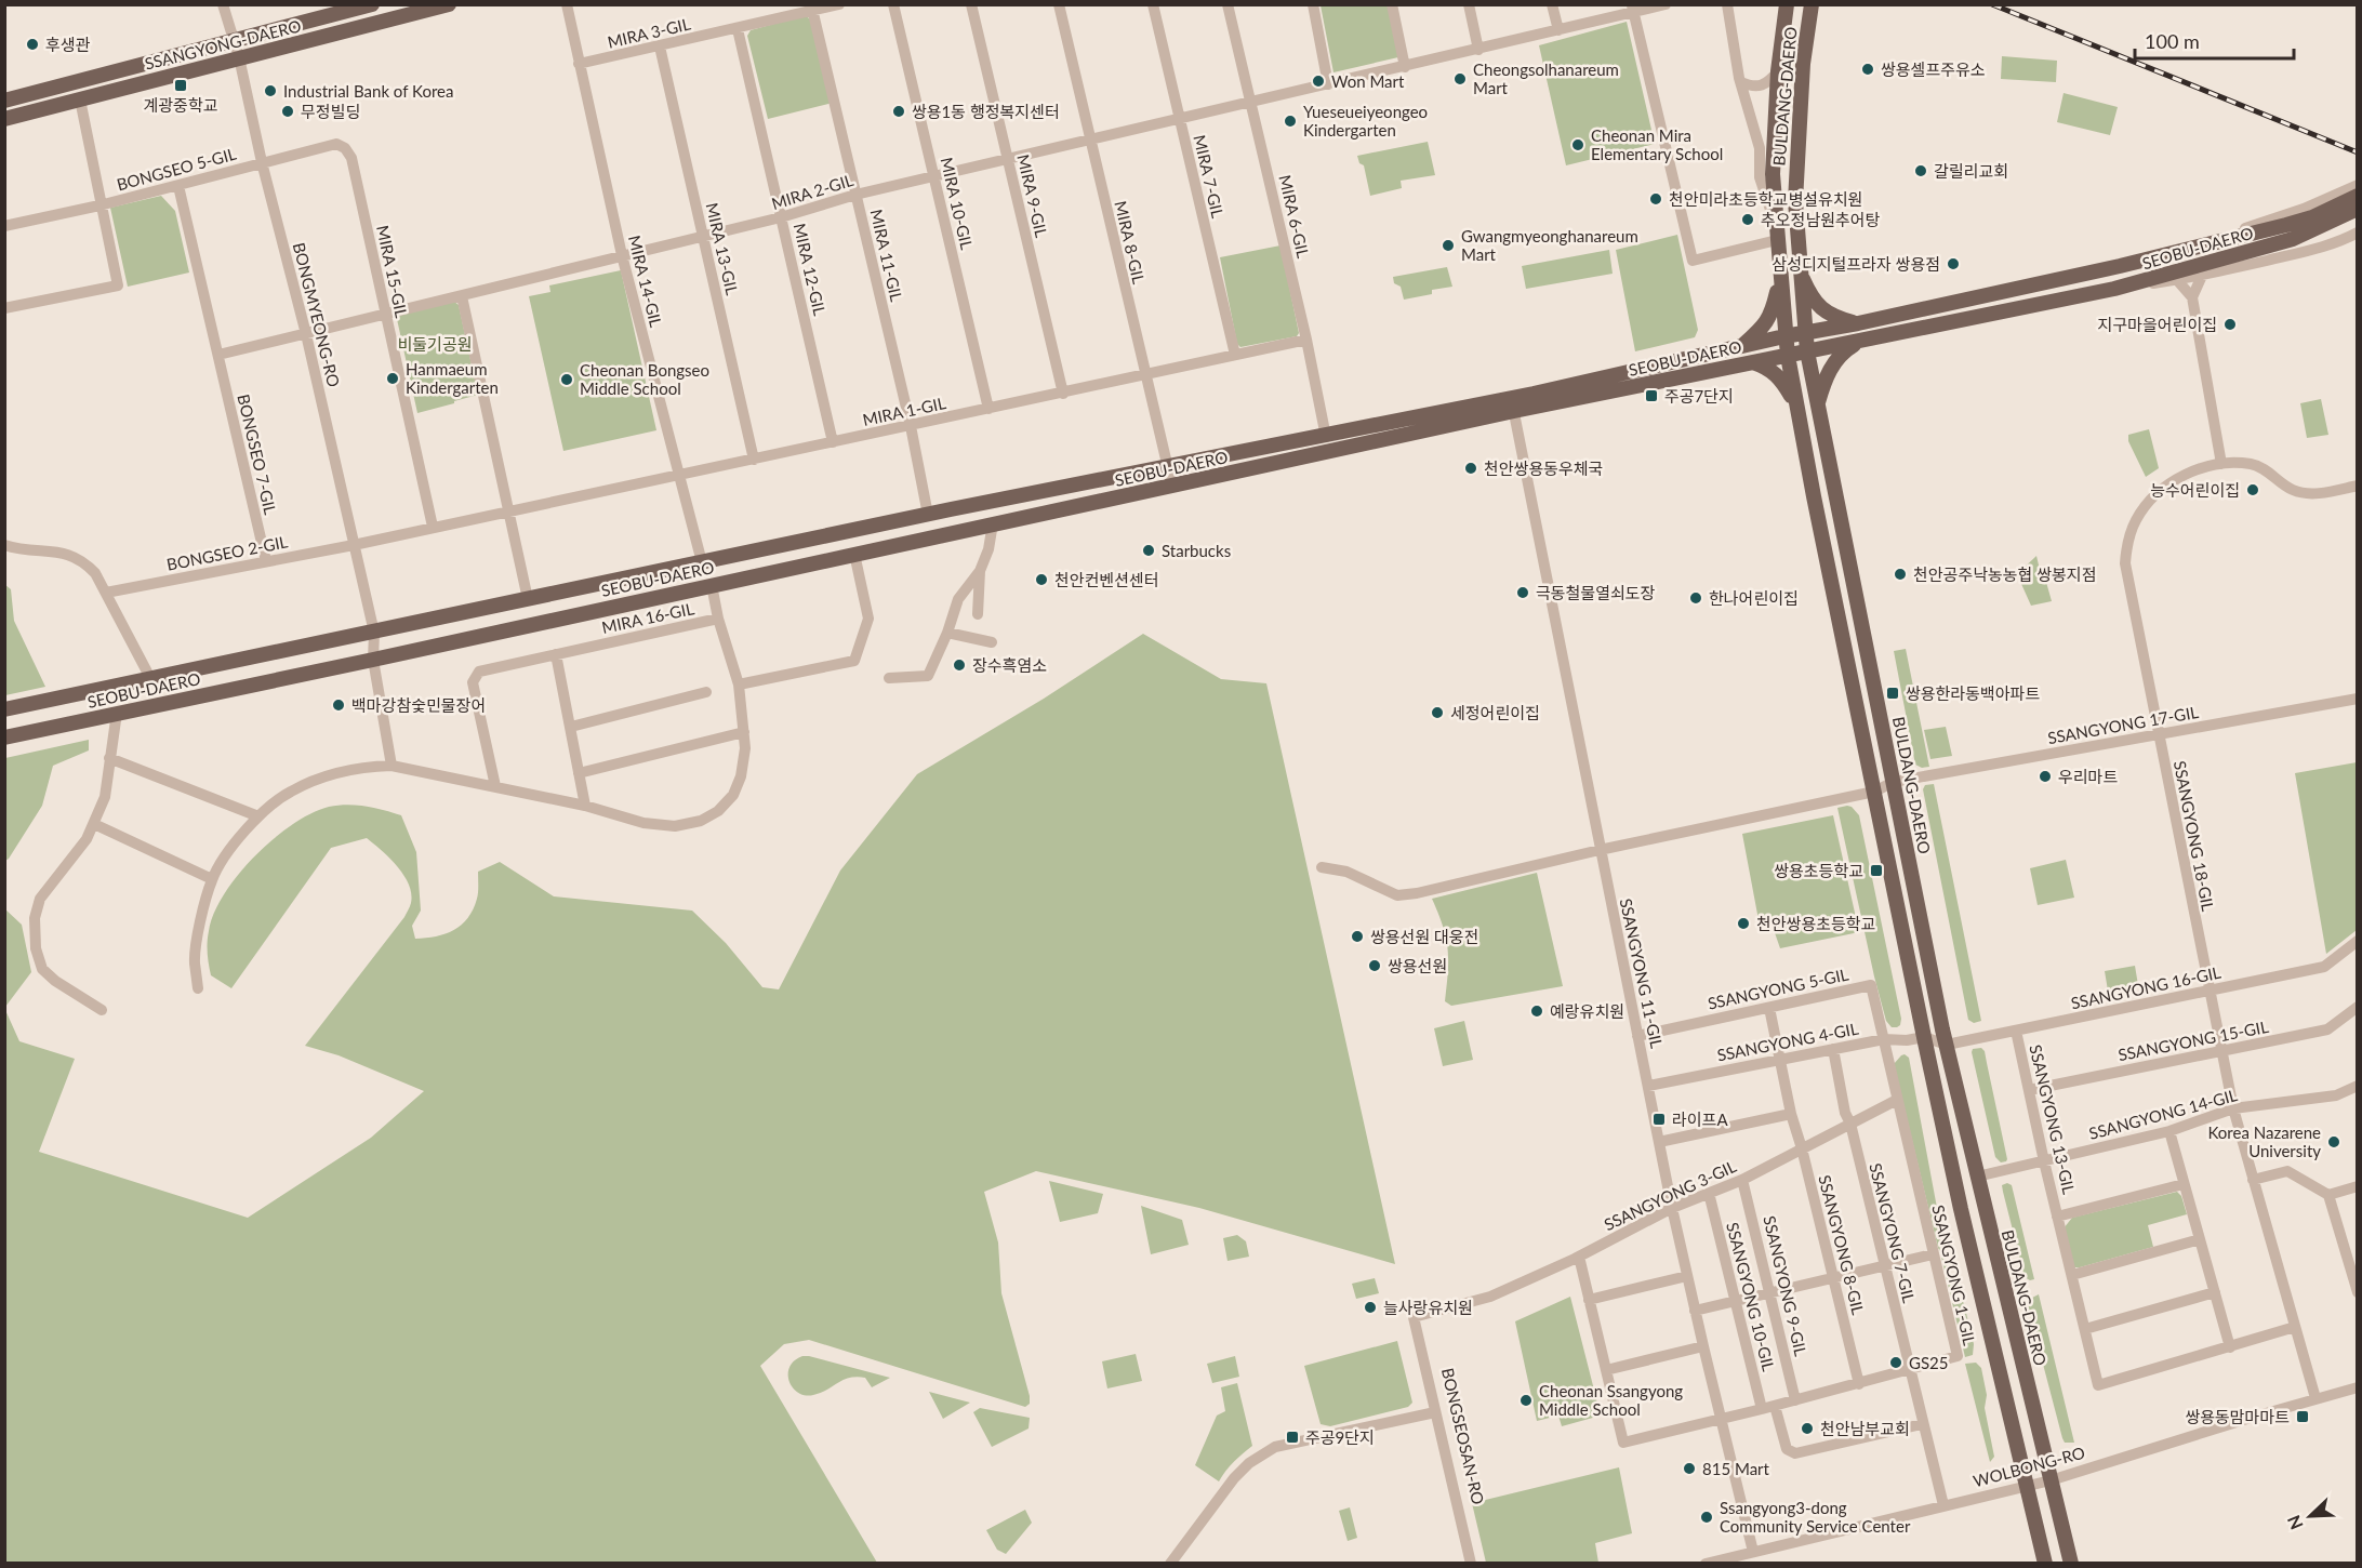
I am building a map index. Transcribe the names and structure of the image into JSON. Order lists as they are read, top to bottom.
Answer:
{
  "streets": {
    "main road": ["SSANGYONG-DAERO", "BULDANG-DAERO", "SEOBU-DAERO"],
    "street": [
      "MIRA 3-GIL",
      "BONGSEO 5-GIL",
      "MIRA 7-GIL",
      "MIRA 2-GIL",
      "MIRA 9-GIL",
      "MIRA 10-GIL",
      "MIRA 6-GIL",
      "MIRA 8-GIL",
      "MIRA 13-GIL",
      "MIRA 11-GIL",
      "MIRA 12-GIL",
      "MIRA 15-GIL",
      "MIRA 14-GIL",
      "BONGMYEONG-RO",
      "MIRA 1-GIL",
      "BONGSEO 7-GIL",
      "BONGSEO 2-GIL",
      "MIRA 16-GIL",
      "SSANGYONG 17-GIL",
      "SSANGYONG 18-GIL",
      "SSANGYONG 11-GIL",
      "SSANGYONG 16-GIL",
      "SSANGYONG 5-GIL",
      "SSANGYONG 15-GIL",
      "SSANGYONG 4-GIL",
      "SSANGYONG 14-GIL",
      "SSANGYONG 13-GIL",
      "SSANGYONG 3-GIL",
      "SSANGYONG 7-GIL",
      "SSANGYONG 8-GIL",
      "SSANGYONG 1-GIL",
      "SSANGYONG 9-GIL",
      "SSANGYONG 10-GIL",
      "BONGSEOSAN-RO",
      "WOLBONG-RO"
    ]
  },
  "crossings": [
    ["MIRA 3-GIL", "MIRA 13-GIL"],
    ["MIRA 3-GIL", "MIRA 11-GIL"],
    ["MIRA 3-GIL", "MIRA 12-GIL"],
    ["MIRA 3-GIL", "MIRA 14-GIL"],
    ["SSANGYONG-DAERO", "BONGSEO 5-GIL"],
    ["SSANGYONG-DAERO", "BONGMYEONG-RO"],
    ["BULDANG-DAERO", "SEOBU-DAERO"],
    ["BULDANG-DAERO", "SSANGYONG 17-GIL"],
    ["BULDANG-DAERO", "SSANGYONG 16-GIL"],
    ["BULDANG-DAERO", "SSANGYONG 4-GIL"],
    ["BULDANG-DAERO", "SSANGYONG 14-GIL"],
    ["BULDANG-DAERO", "WOLBONG-RO"],
    ["BONGSEO 5-GIL", "MIRA 15-GIL"],
    ["BONGSEO 5-GIL", "BONGMYEONG-RO"],
    ["BONGSEO 5-GIL", "BONGSEO 7-GIL"],
    ["MIRA 7-GIL", "MIRA 2-GIL"],
    ["MIRA 7-GIL", "MIRA 1-GIL"],
    ["MIRA 2-GIL", "MIRA 9-GIL"],
    ["MIRA 2-GIL", "MIRA 10-GIL"],
    ["MIRA 2-GIL", "MIRA 6-GIL"],
    ["MIRA 2-GIL", "MIRA 8-GIL"],
    ["MIRA 2-GIL", "MIRA 13-GIL"],
    ["MIRA 2-GIL", "MIRA 11-GIL"],
    ["MIRA 2-GIL", "MIRA 12-GIL"],
    ["MIRA 2-GIL", "MIRA 15-GIL"],
    ["MIRA 2-GIL", "MIRA 14-GIL"],
    ["MIRA 2-GIL", "BONGMYEONG-RO"],
    ["MIRA 9-GIL", "MIRA 1-GIL"],
    ["MIRA 10-GIL", "MIRA 1-GIL"],
    ["MIRA 6-GIL", "SEOBU-DAERO"],
    ["MIRA 6-GIL", "MIRA 1-GIL"],
    ["MIRA 8-GIL", "SEOBU-DAERO"],
    ["MIRA 8-GIL", "MIRA 1-GIL"],
    ["SEOBU-DAERO", "MIRA 11-GIL"],
    ["SEOBU-DAERO", "MIRA 14-GIL"],
    ["SEOBU-DAERO", "BONGMYEONG-RO"],
    ["SEOBU-DAERO", "SSANGYONG 11-GIL"],
    ["MIRA 13-GIL", "MIRA 1-GIL"],
    ["MIRA 11-GIL", "MIRA 1-GIL"],
    ["MIRA 12-GIL", "MIRA 1-GIL"],
    ["MIRA 15-GIL", "BONGMYEONG-RO"],
    ["MIRA 15-GIL", "MIRA 1-GIL"],
    ["MIRA 14-GIL", "MIRA 1-GIL"],
    ["BONGMYEONG-RO", "MIRA 1-GIL"],
    ["BONGMYEONG-RO", "BONGSEO 2-GIL"],
    ["MIRA 1-GIL", "BONGSEO 2-GIL"],
    ["BONGSEO 7-GIL", "BONGSEO 2-GIL"],
    ["SSANGYONG 17-GIL", "SSANGYONG 18-GIL"],
    ["SSANGYONG 17-GIL", "SSANGYONG 11-GIL"],
    ["SSANGYONG 18-GIL", "SSANGYONG 16-GIL"],
    ["SSANGYONG 18-GIL", "SSANGYONG 15-GIL"],
    ["SSANGYONG 18-GIL", "SSANGYONG 14-GIL"],
    ["SSANGYONG 18-GIL", "SSANGYONG 13-GIL"],
    ["SSANGYONG 18-GIL", "WOLBONG-RO"],
    ["SSANGYONG 11-GIL", "SSANGYONG 5-GIL"],
    ["SSANGYONG 11-GIL", "SSANGYONG 4-GIL"],
    ["SSANGYONG 11-GIL", "SSANGYONG 3-GIL"],
    ["SSANGYONG 11-GIL", "SSANGYONG 1-GIL"],
    ["SSANGYONG 11-GIL", "WOLBONG-RO"],
    ["SSANGYONG 16-GIL", "SSANGYONG 4-GIL"],
    ["SSANGYONG 16-GIL", "SSANGYONG 13-GIL"],
    ["SSANGYONG 5-GIL", "SSANGYONG 4-GIL"],
    ["SSANGYONG 5-GIL", "SSANGYONG 8-GIL"],
    ["SSANGYONG 5-GIL", "SSANGYONG 1-GIL"],
    ["SSANGYONG 15-GIL", "SSANGYONG 13-GIL"],
    ["SSANGYONG 4-GIL", "SSANGYONG 7-GIL"],
    ["SSANGYONG 4-GIL", "SSANGYONG 8-GIL"],
    ["SSANGYONG 4-GIL", "SSANGYONG 1-GIL"],
    ["SSANGYONG 14-GIL", "SSANGYONG 13-GIL"],
    ["SSANGYONG 3-GIL", "SSANGYONG 7-GIL"],
    ["SSANGYONG 3-GIL", "SSANGYONG 8-GIL"],
    ["SSANGYONG 3-GIL", "SSANGYONG 1-GIL"],
    ["SSANGYONG 3-GIL", "SSANGYONG 9-GIL"],
    ["SSANGYONG 3-GIL", "SSANGYONG 10-GIL"],
    ["SSANGYONG 3-GIL", "BONGSEOSAN-RO"],
    ["SSANGYONG 7-GIL", "SSANGYONG 1-GIL"],
    ["SSANGYONG 7-GIL", "WOLBONG-RO"],
    ["SSANGYONG 8-GIL", "SSANGYONG 1-GIL"],
    ["SSANGYONG 1-GIL", "SSANGYONG 9-GIL"],
    ["SSANGYONG 1-GIL", "SSANGYONG 10-GIL"]
  ],
  "parks": ["비둘기공원"],
  "places": {
    "other": [
      "후생관",
      "쌍용셀프주유소",
      "Cheongsolhanareum Mart",
      "Won Mart",
      "Industrial Bank of Korea",
      "무정빌딩",
      "쌍용1동 행정복지센터",
      "Yueseueiyeongeo Kindergarten",
      "Cheonan Mira Elementary School",
      "갈릴리교회",
      "천안미라초등학교병설유치원",
      "추오정남원추어탕",
      "Gwangmyeonghanareum Mart",
      "삼성디지털프라자 쌍용점",
      "지구마을어린이집",
      "Hanmaeum Kindergarten",
      "Cheonan Bongseo Middle School",
      "천안쌍용동우체국",
      "능수어린이집",
      "Starbucks",
      "천안공주낙농농협 쌍봉지점",
      "천안컨벤션센터",
      "극동철물열쇠도장",
      "한나어린이집",
      "장수흑염소",
      "백마강참숯민물장어",
      "세정어린이집",
      "우리마트",
      "천안쌍용초등학교",
      "쌍용선원 대웅전",
      "쌍용선원",
      "예랑유치원",
      "Korea Nazarene University",
      "늘사랑유치원",
      "GS25",
      "Cheonan Ssangyong Middle School",
      "천안남부교회",
      "815 Mart",
      "Ssangyong3-dong Community Service Center"
    ],
    "transit": [
      "계광중학교",
      "주공7단지",
      "쌍용한라동백아파트",
      "쌍용초등학교",
      "라이프A",
      "쌍용동맘마마트",
      "주공9단지"
    ]
  },
  "scale_bar": "100 m",
  "north": "bottom left"
}
